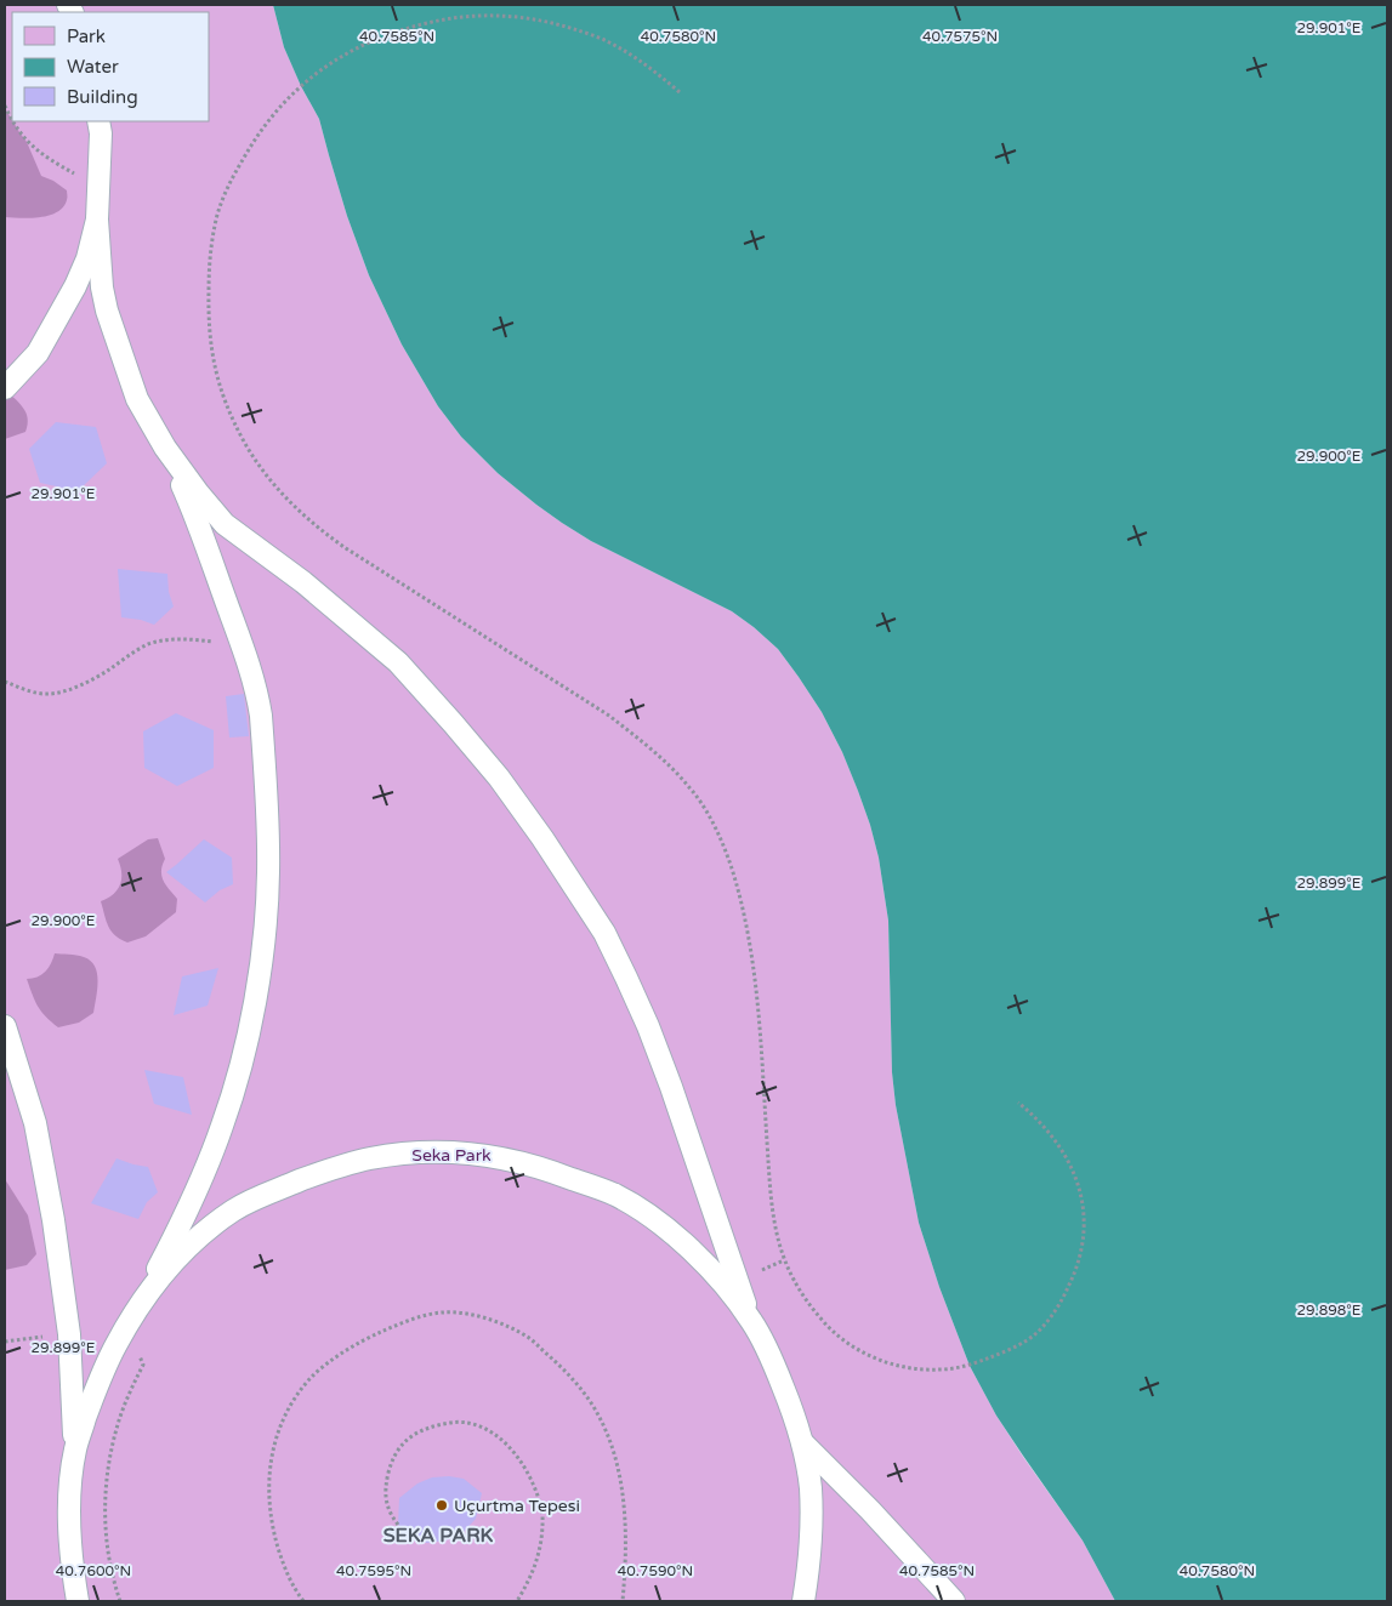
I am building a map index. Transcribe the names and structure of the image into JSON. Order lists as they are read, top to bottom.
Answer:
{
  "districts": ["SEKA PARK"],
  "parks": ["Seka Park"],
  "places": ["Uçurtma Tepesi"],
  "legend": ["Park", "Water", "Building"],
  "coordinates": [
    "29.901°E",
    "40.7575°N",
    "40.7585°N",
    "40.7580°N",
    "29.900°E",
    "29.899°E",
    "29.898°E",
    "40.7600°N",
    "40.7595°N",
    "40.7590°N"
  ]
}
